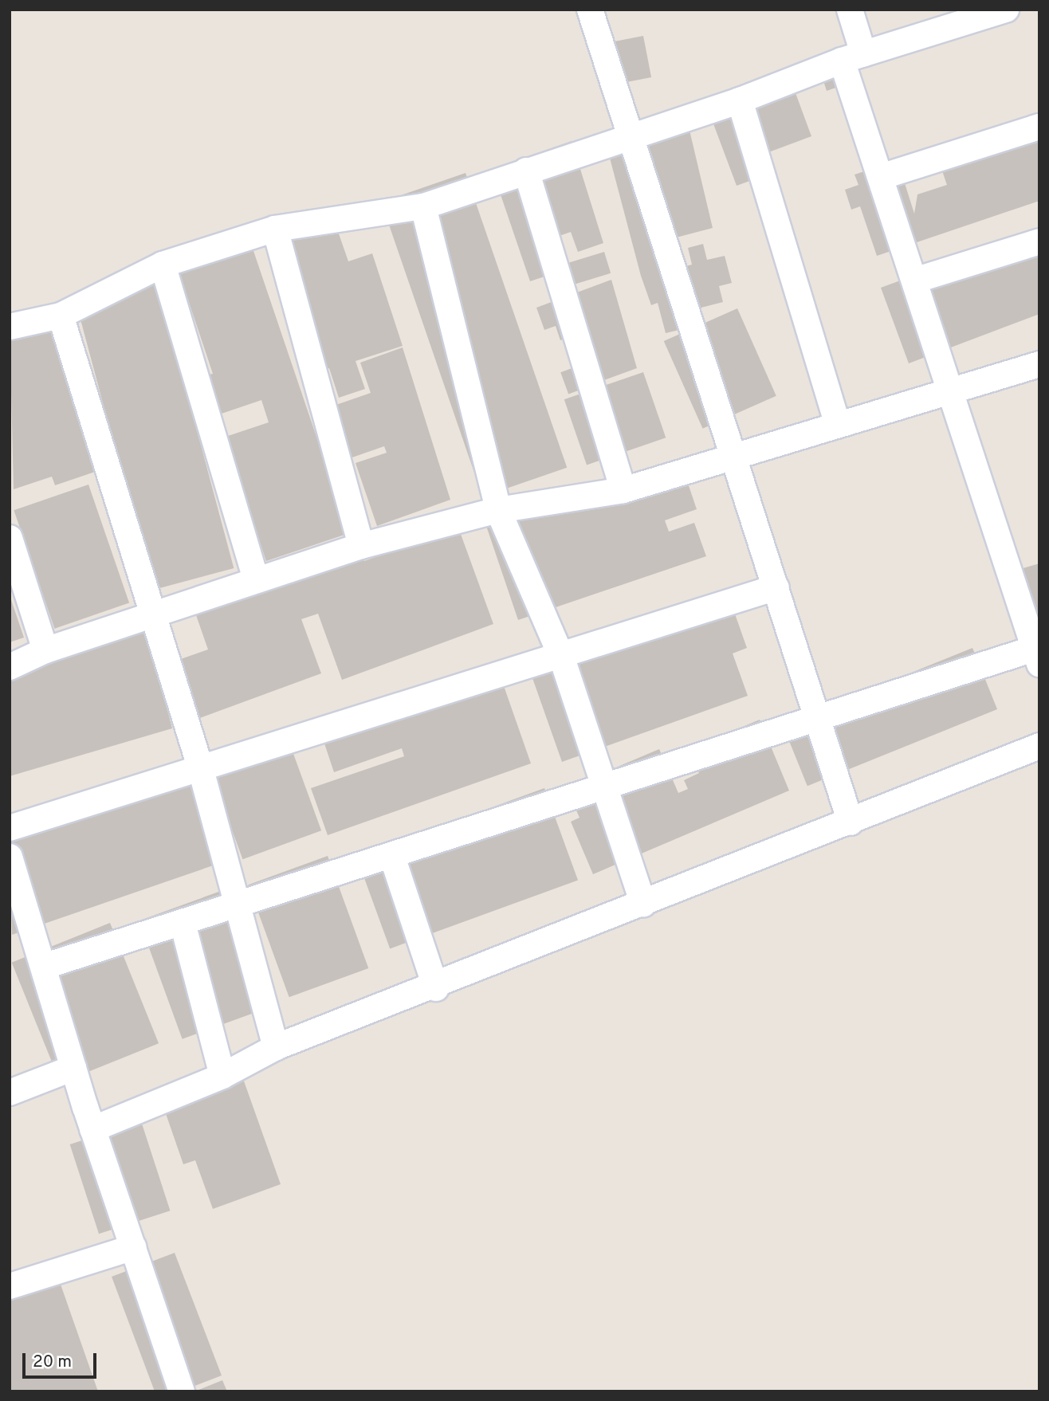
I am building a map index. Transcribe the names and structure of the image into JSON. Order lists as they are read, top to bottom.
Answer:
{
  "scale_bar": "20 m"
}
